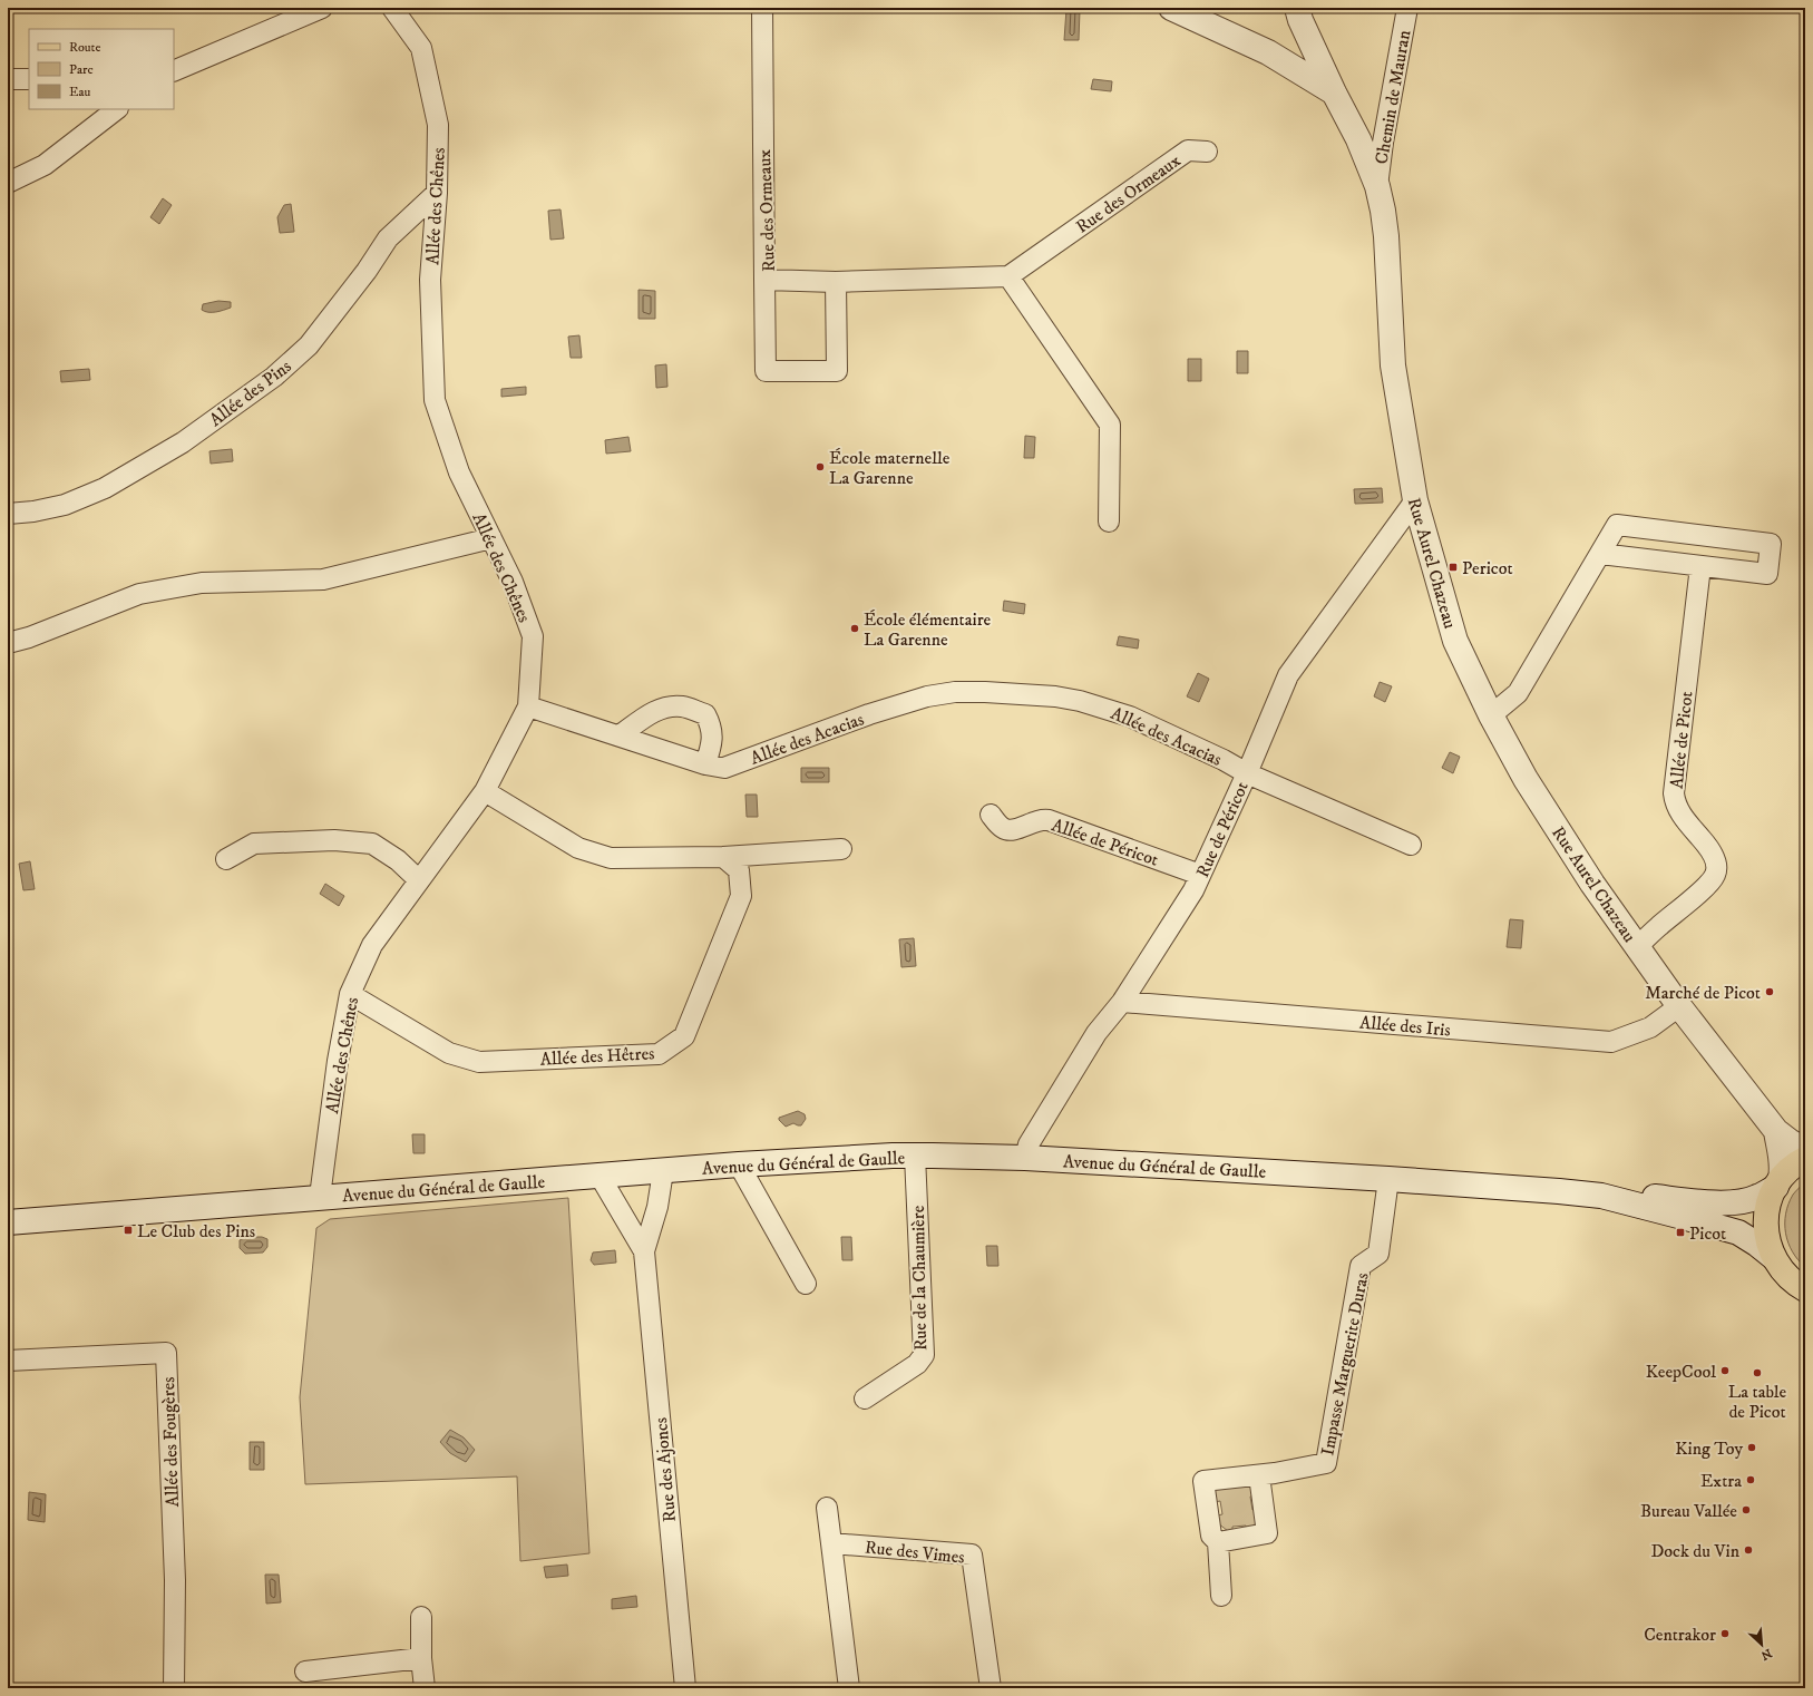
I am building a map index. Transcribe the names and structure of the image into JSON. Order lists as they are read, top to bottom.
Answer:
{
  "streets": {
    "main road": ["Rue Aurel Chazeau", "Avenue du Général de Gaulle"],
    "street": [
      "Chemin de Mauran",
      "Rue des Ormeaux",
      "Allée des Chênes",
      "Allée des Pins",
      "Allée des Acacias",
      "Allée de Picot",
      "Rue de Péricot",
      "Allée de Péricot",
      "Allée des Iris",
      "Allée des Hêtres",
      "Rue de la Chaumière",
      "Impasse Marguerite Duras",
      "Allée des Fougères",
      "Rue des Ajoncs",
      "Rue des Vimes"
    ]
  },
  "crossings": [
    ["Chemin de Mauran", "Rue Aurel Chazeau"],
    ["Allée des Chênes", "Allée des Pins"],
    ["Allée des Chênes", "Allée des Acacias"],
    ["Allée des Chênes", "Allée des Hêtres"],
    ["Allée des Chênes", "Avenue du Général de Gaulle"],
    ["Rue Aurel Chazeau", "Allée de Picot"],
    ["Rue Aurel Chazeau", "Rue de Péricot"],
    ["Rue Aurel Chazeau", "Allée des Iris"],
    ["Rue Aurel Chazeau", "Avenue du Général de Gaulle"],
    ["Allée des Acacias", "Rue de Péricot"],
    ["Rue de Péricot", "Allée de Péricot"],
    ["Rue de Péricot", "Allée des Iris"],
    ["Rue de Péricot", "Avenue du Général de Gaulle"],
    ["Avenue du Général de Gaulle", "Rue de la Chaumière"],
    ["Avenue du Général de Gaulle", "Impasse Marguerite Duras"],
    ["Avenue du Général de Gaulle", "Rue des Ajoncs"]
  ],
  "places": {
    "other": [
      "École maternelle La Garenne",
      "École élémentaire La Garenne",
      "Marché de Picot",
      "KeepCool",
      "La table de Picot",
      "King Toy",
      "Extra",
      "Bureau Vallée",
      "Dock du Vin",
      "Centrakor"
    ],
    "transit": ["Pericot", "Le Club des Pins", "Picot"]
  },
  "legend": ["Route", "Parc", "Eau"],
  "north": "bottom right"
}
